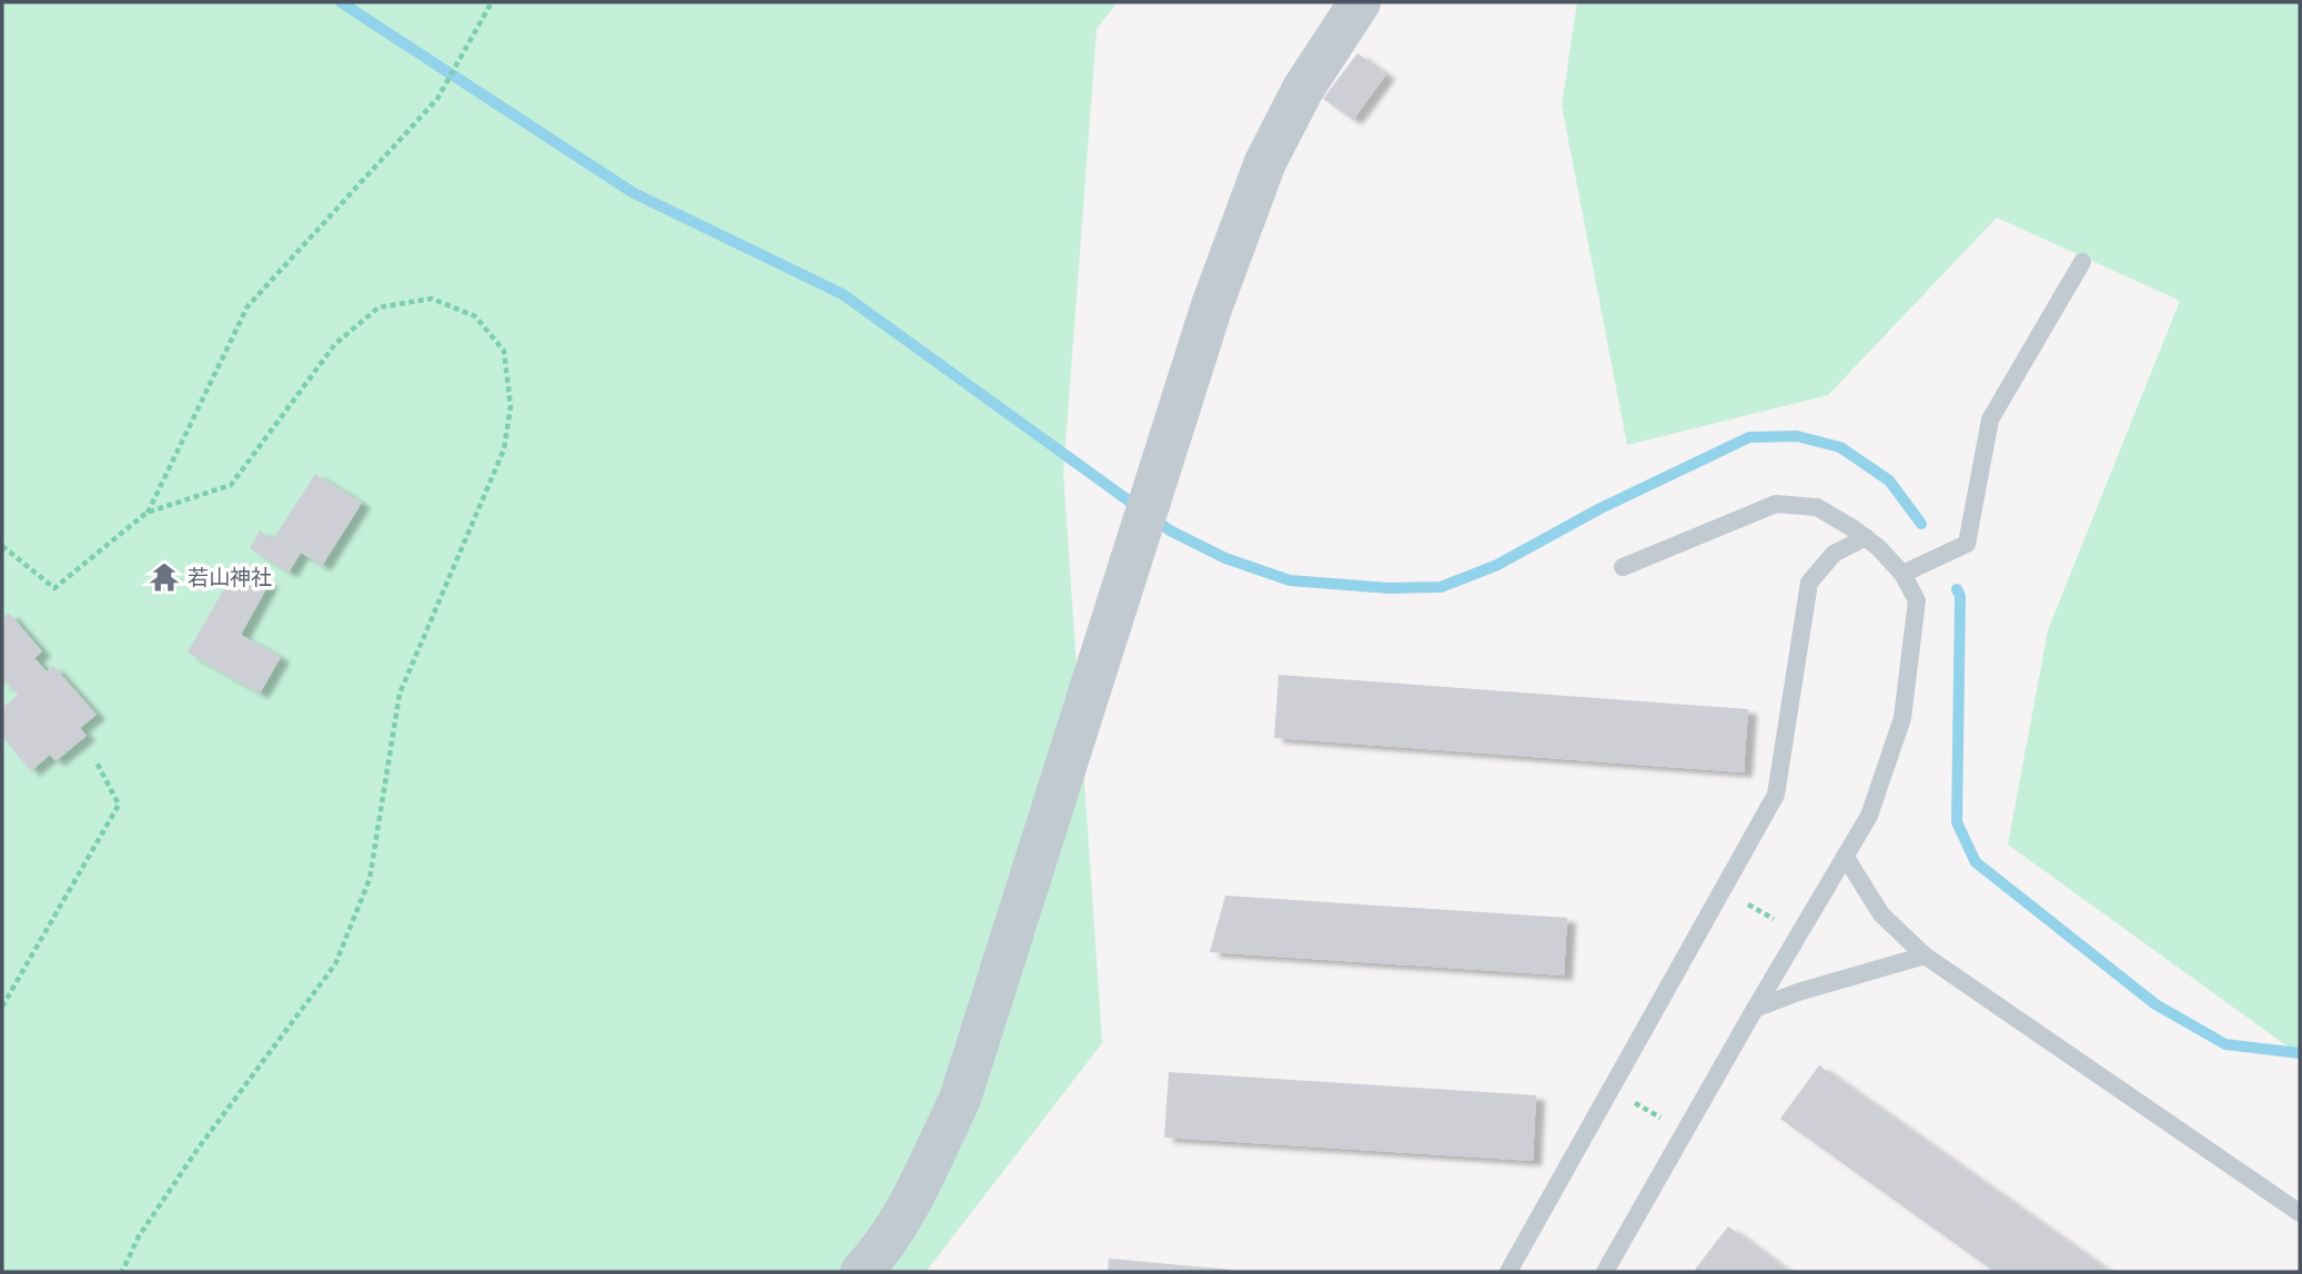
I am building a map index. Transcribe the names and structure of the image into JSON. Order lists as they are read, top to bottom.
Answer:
{
  "places": {
    "temple": ["若山神社"]
  }
}
